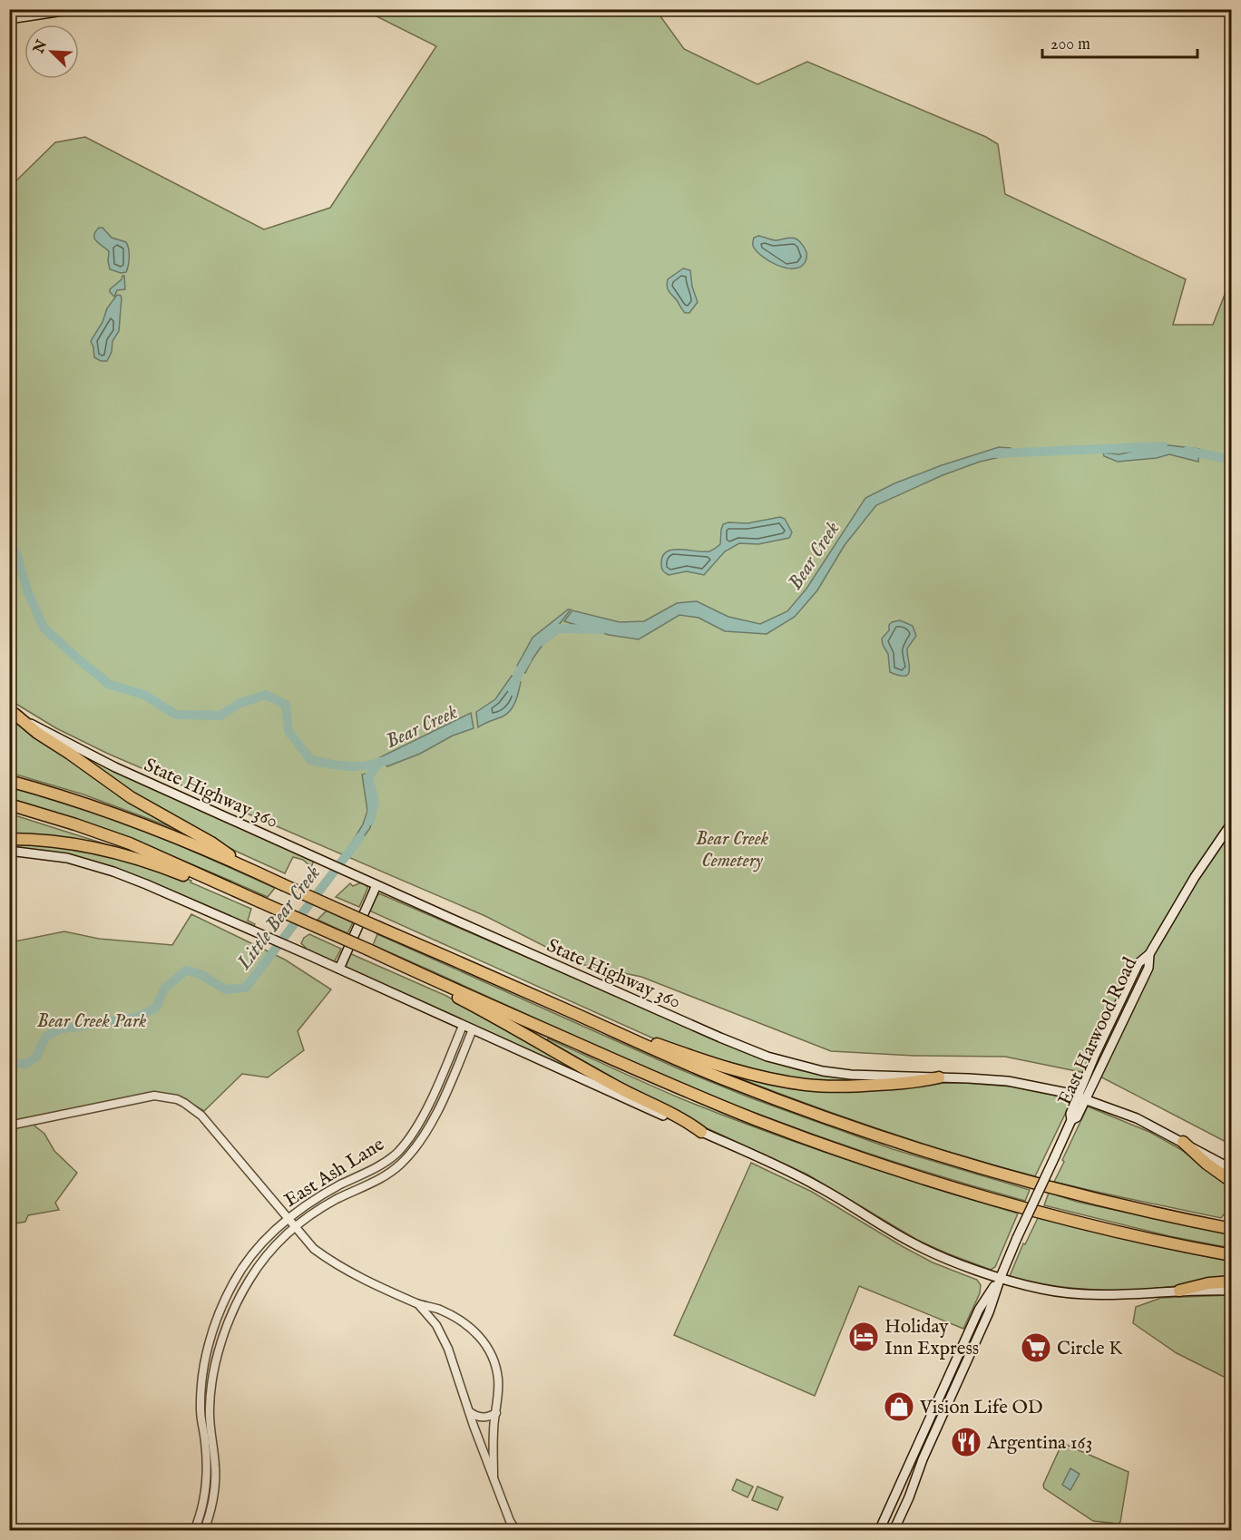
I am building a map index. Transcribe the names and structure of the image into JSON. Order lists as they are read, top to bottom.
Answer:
{
  "streets": {
    "main road": ["State Highway 360", "East Harwood Road"],
    "street": ["East Ash Lane"]
  },
  "crossings": [
    ["State Highway 360", "East Harwood Road"]
  ],
  "water": ["Bear Creek", "Little Bear Creek"],
  "parks": ["Bear Creek Cemetery", "Bear Creek Park"],
  "places": {
    "hotel": ["Holiday Inn Express"],
    "supermarket": ["Circle K"],
    "shop": ["Vision Life OD"],
    "restaurant": ["Argentina 163"]
  },
  "scale_bar": "200 m",
  "north": "top left"
}
